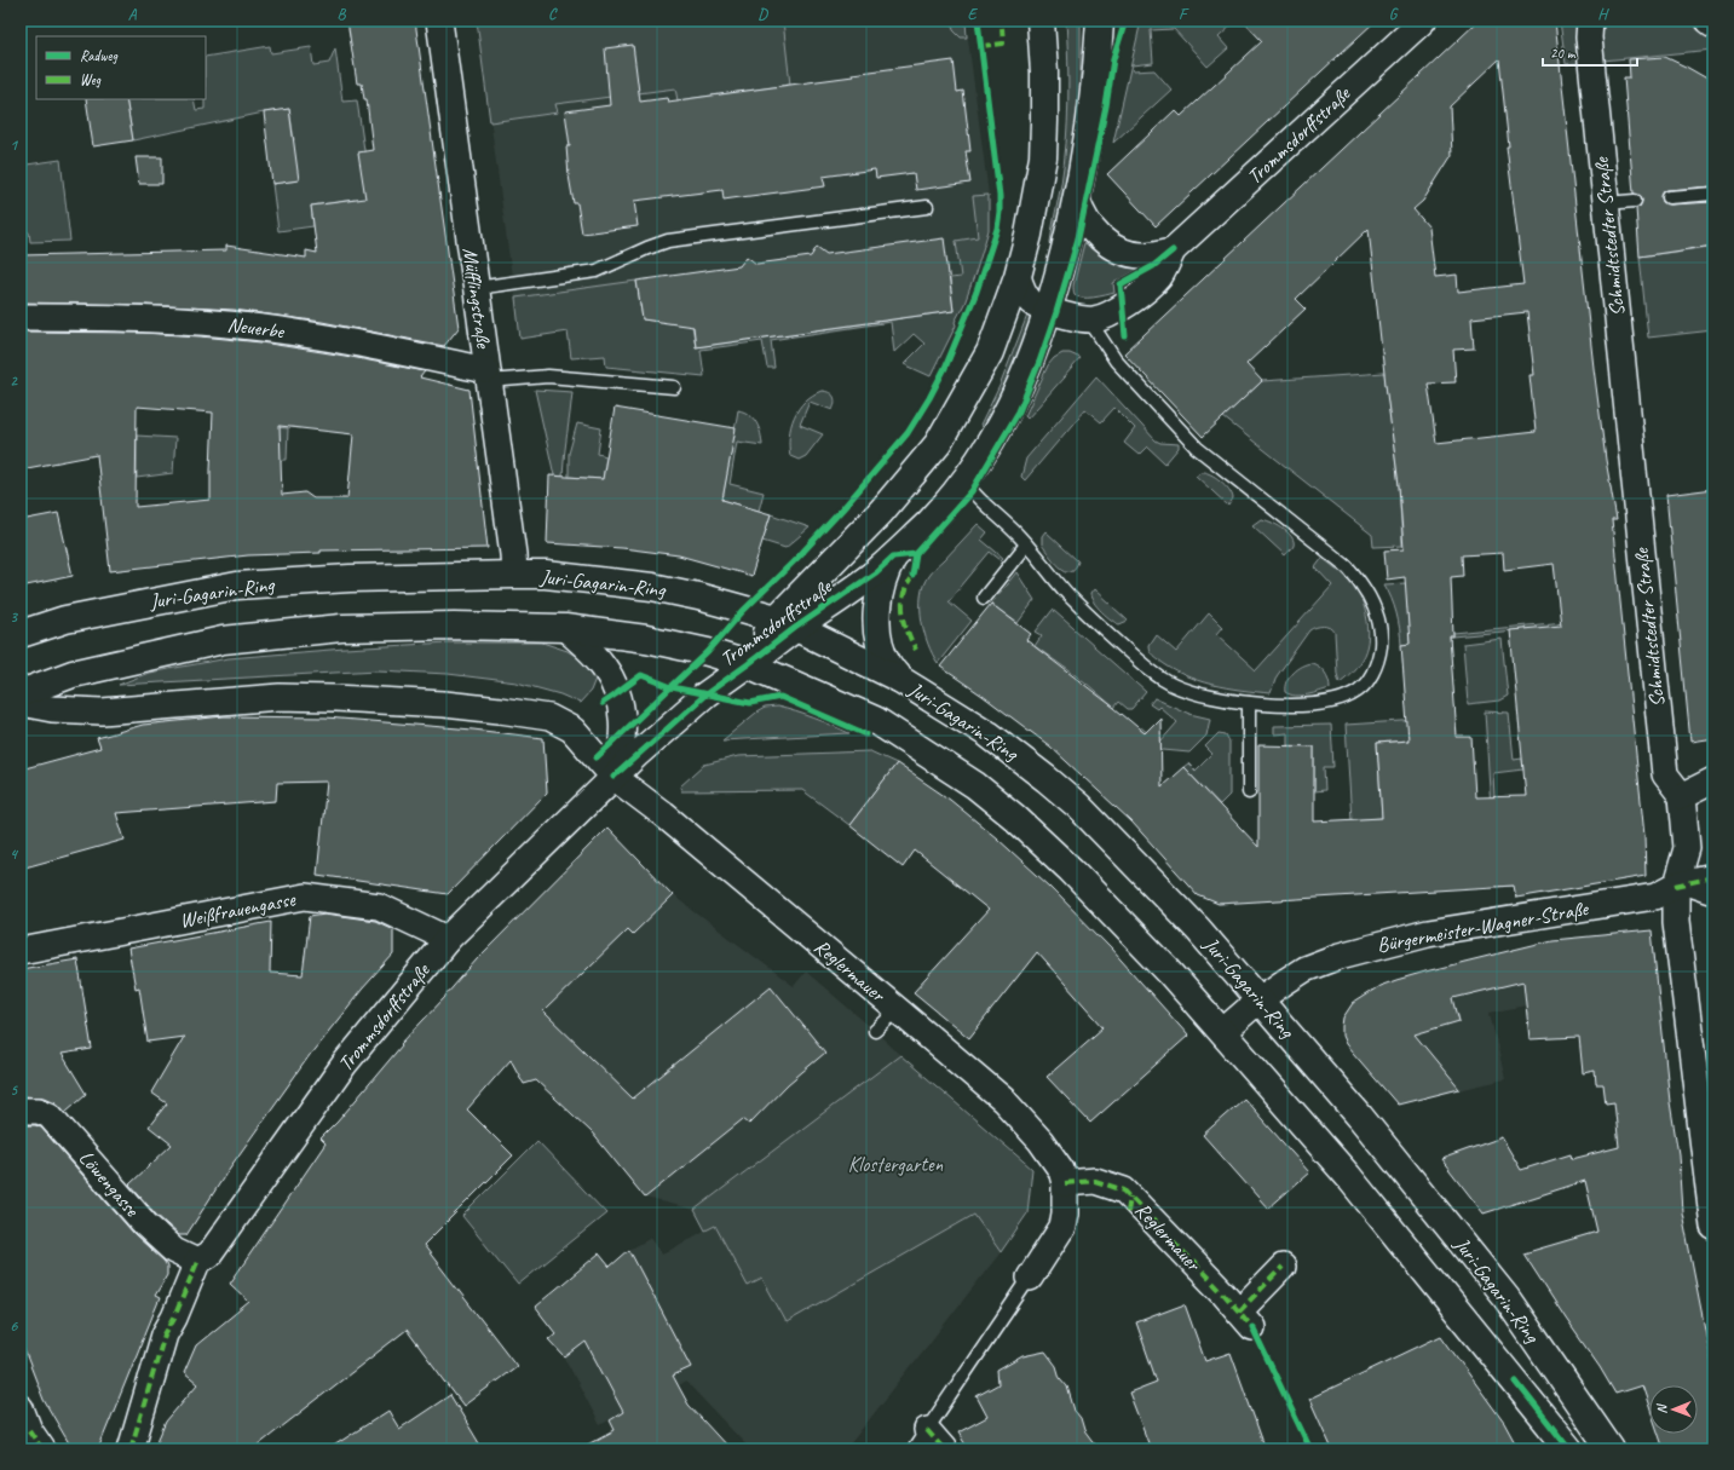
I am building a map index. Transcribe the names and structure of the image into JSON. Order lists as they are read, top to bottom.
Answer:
{
  "streets": {
    "street": [
      "Trommsdorffstraße",
      "Schmidtstedter Straße",
      "Müfflingstraße",
      "Neuerbe",
      "Juri-Gagarin-Ring",
      "Weißfrauengasse",
      "Bürgermeister-Wagner-Straße",
      "Reglermauer",
      "Löwengasse"
    ]
  },
  "crossings": [
    ["Trommsdorffstraße", "Juri-Gagarin-Ring"],
    ["Trommsdorffstraße", "Weißfrauengasse"],
    ["Trommsdorffstraße", "Reglermauer"],
    ["Trommsdorffstraße", "Löwengasse"],
    ["Müfflingstraße", "Neuerbe"],
    ["Müfflingstraße", "Juri-Gagarin-Ring"],
    ["Juri-Gagarin-Ring", "Bürgermeister-Wagner-Straße"]
  ],
  "parks": ["Klostergarten"],
  "legend": ["Radweg", "Weg"],
  "scale_bar": "20 m",
  "north": "left",
  "grid": {
    "columns": [
      "A",
      "B",
      "C",
      "D",
      "E",
      "F",
      "G",
      "H"
    ],
    "rows": [
      "1",
      "2",
      "3",
      "4",
      "5",
      "6"
    ]
  }
}
